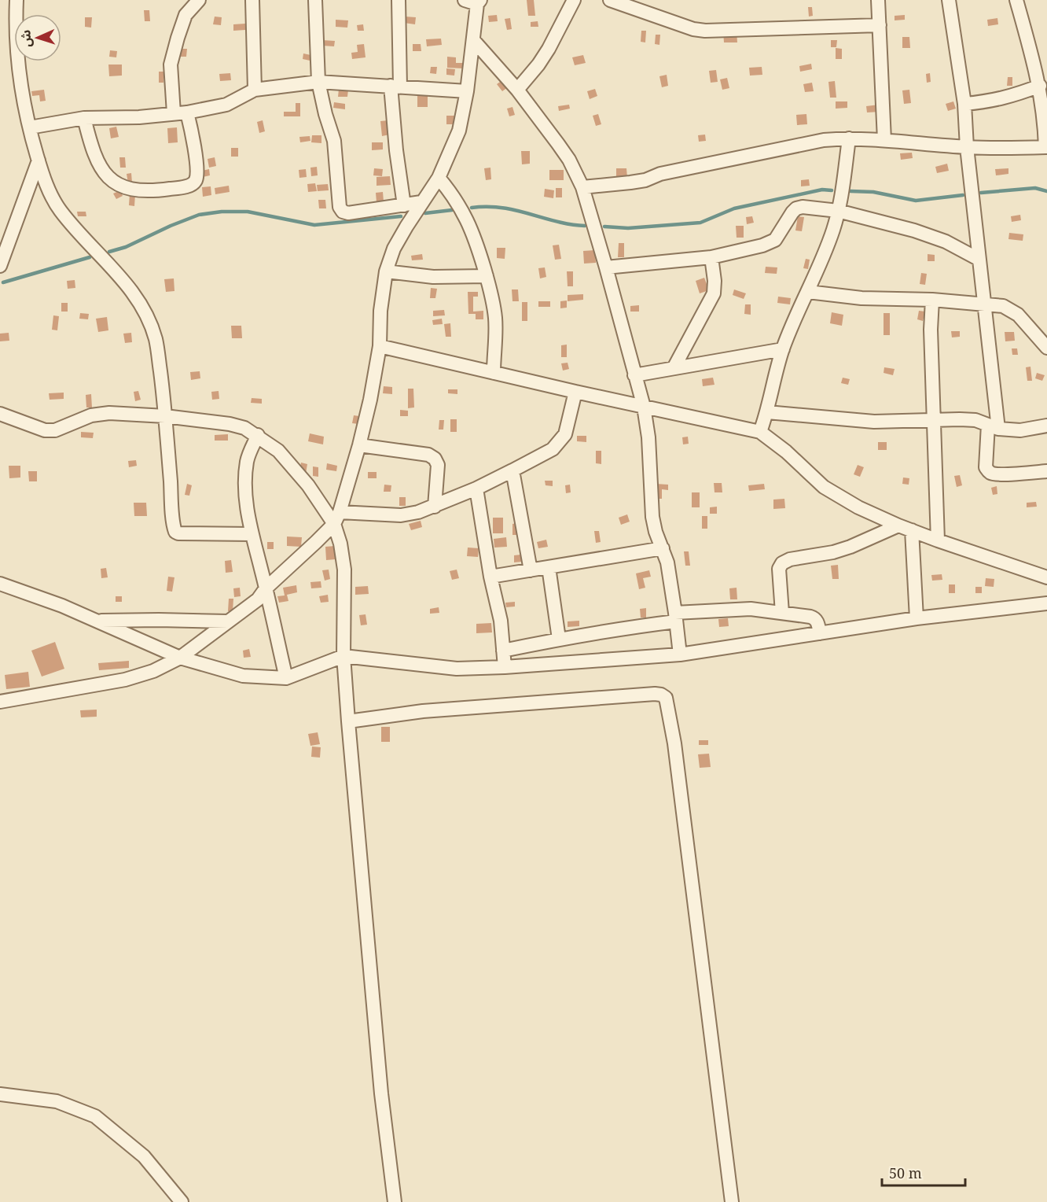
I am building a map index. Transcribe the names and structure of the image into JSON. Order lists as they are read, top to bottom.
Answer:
{
  "scale_bar": "50 m",
  "north": "left"
}
